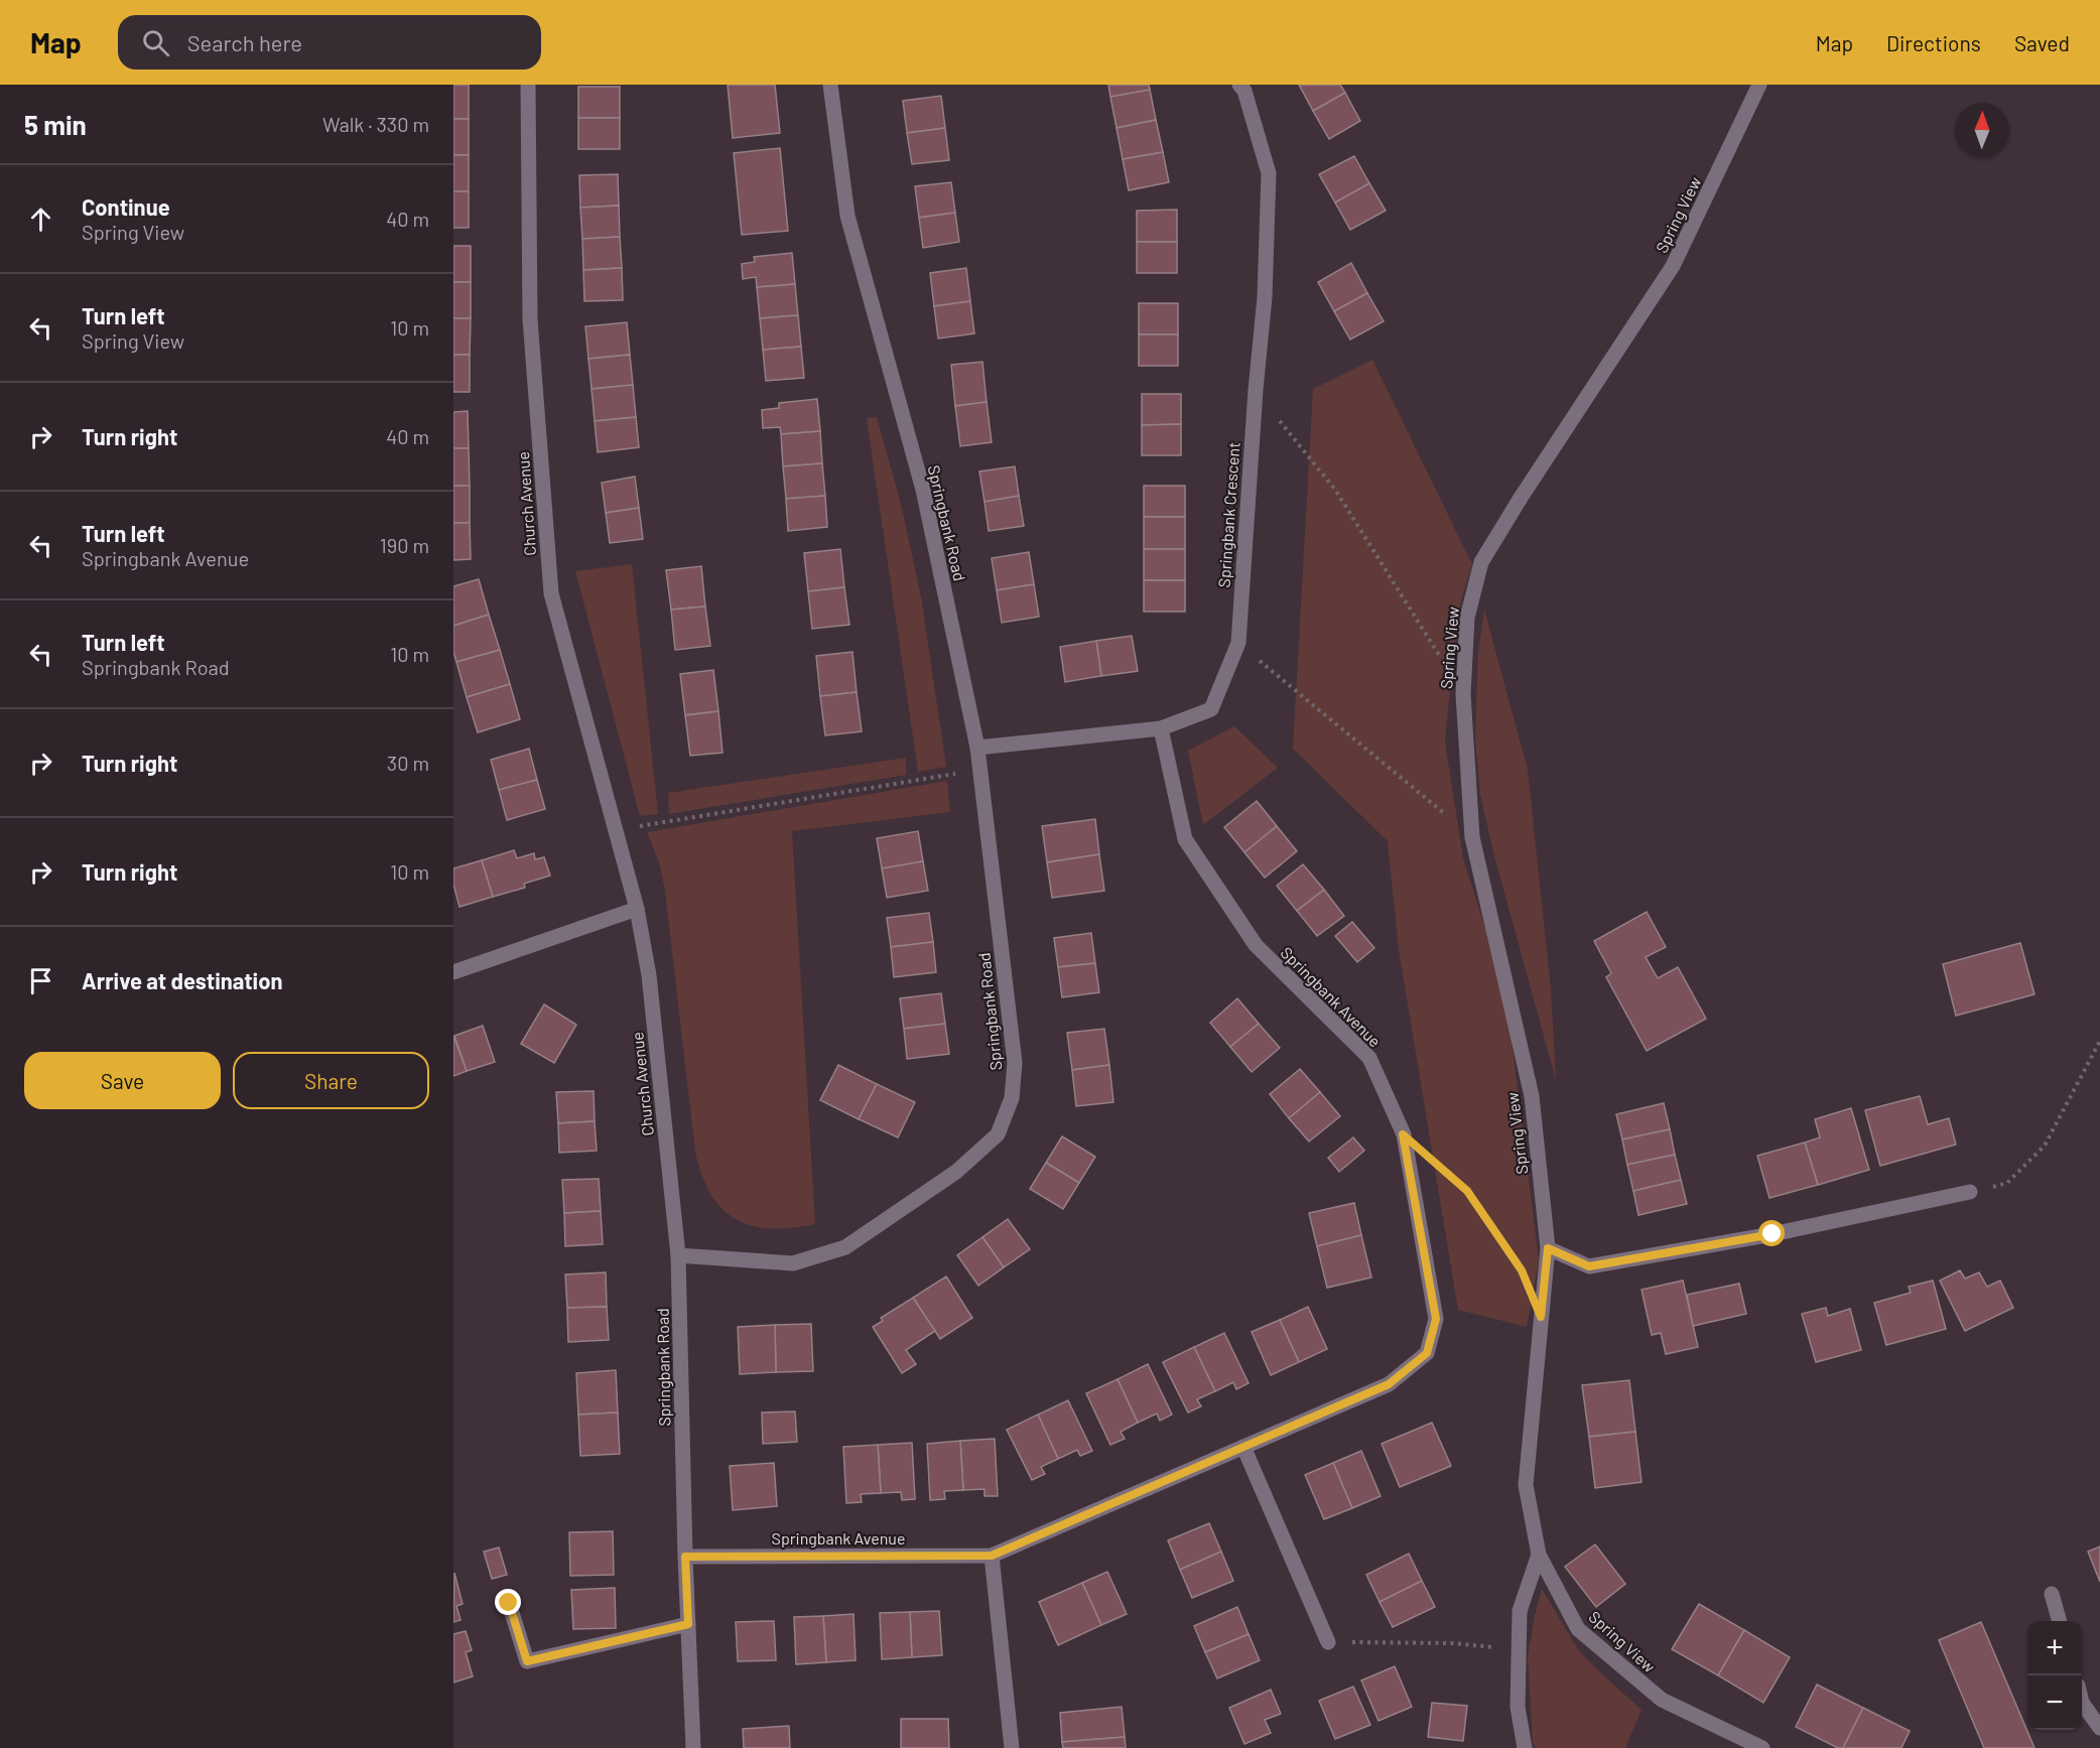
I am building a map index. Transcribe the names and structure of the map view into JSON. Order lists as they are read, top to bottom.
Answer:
{
  "streets": {
    "street": [
      "Spring View",
      "Church Avenue",
      "Springbank Crescent",
      "Springbank Road",
      "Springbank Avenue"
    ]
  },
  "crossings": [
    ["Church Avenue", "Springbank Road"],
    ["Springbank Crescent", "Springbank Road"],
    ["Springbank Crescent", "Springbank Avenue"],
    ["Springbank Road", "Springbank Avenue"]
  ],
  "north": "top",
  "page": {
    "header": "Map",
    "search": "Search here",
    "nav": ["Map", "Directions", "Saved"],
    "heading": ["5 min", "Walk · 330 m"],
    "list": [
      ["Continue", "Spring View", "40 m"],
      ["Turn left", "Spring View", "10 m"],
      ["Turn right", "40 m"],
      ["Turn left", "Springbank Avenue", "190 m"],
      ["Turn left", "Springbank Road", "10 m"],
      ["Turn right", "30 m"],
      ["Turn right", "10 m"],
      "Arrive at destination"
    ],
    "buttons": ["Save", "Share"],
    "map_buttons": ["+", "−"]
  }
}
